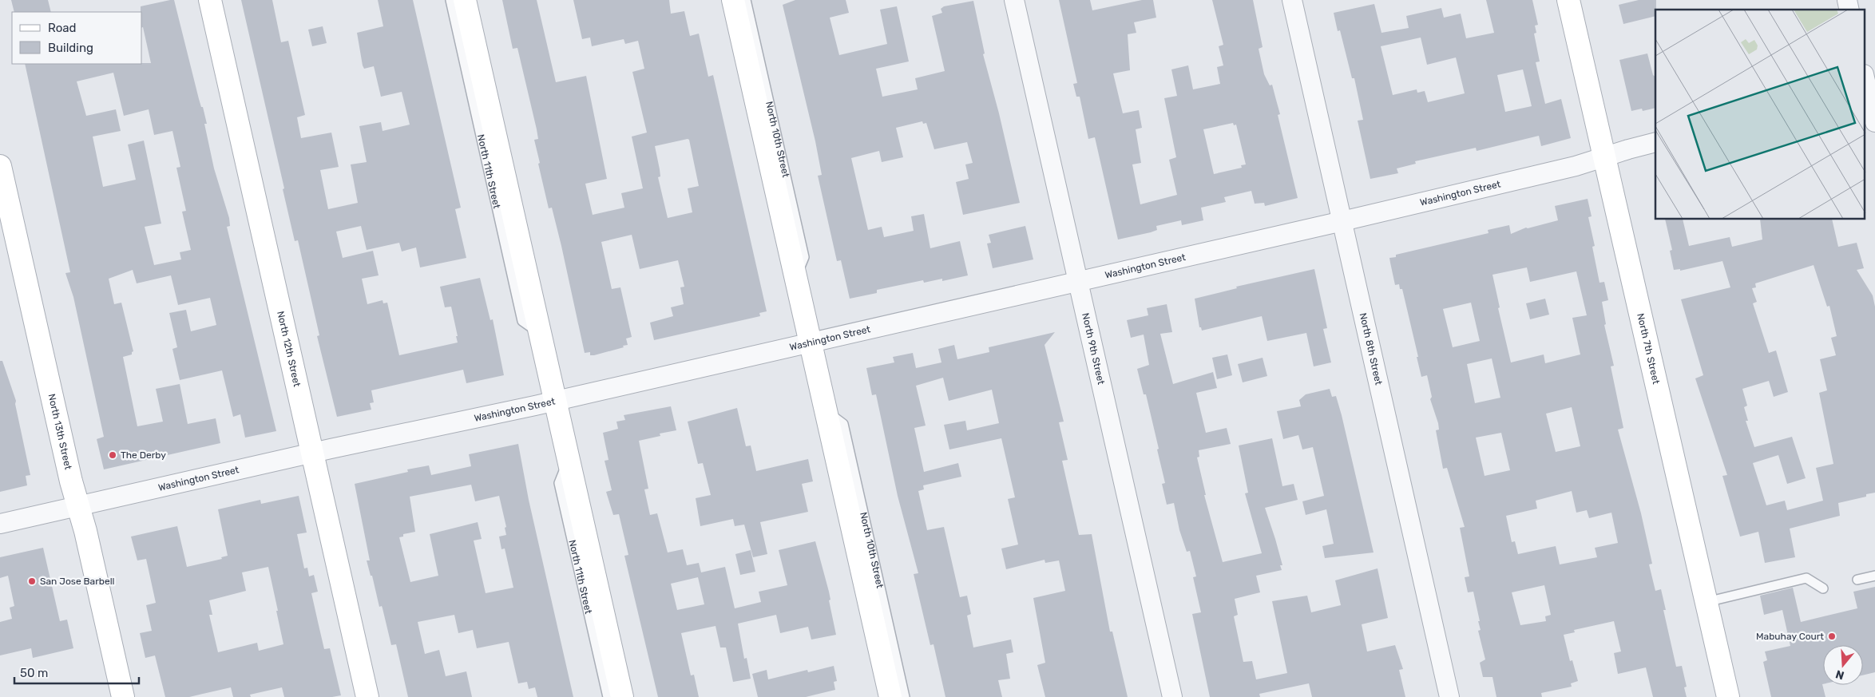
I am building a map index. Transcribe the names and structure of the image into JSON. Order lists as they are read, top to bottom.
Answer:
{
  "streets": {
    "main road": [
      "North 10th Street",
      "North 11th Street",
      "North 12th Street",
      "North 7th Street",
      "North 13th Street"
    ],
    "street": ["Washington Street", "North 8th Street", "North 9th Street"]
  },
  "crossings": [
    ["North 10th Street", "Washington Street"],
    ["North 11th Street", "Washington Street"],
    ["Washington Street", "North 12th Street"],
    ["Washington Street", "North 8th Street"],
    ["Washington Street", "North 9th Street"],
    ["Washington Street", "North 7th Street"],
    ["Washington Street", "North 13th Street"]
  ],
  "places": ["The Derby", "San Jose Barbell", "Mabuhay Court"],
  "legend": ["Road", "Building"],
  "scale_bar": "50 m",
  "north": "bottom"
}
